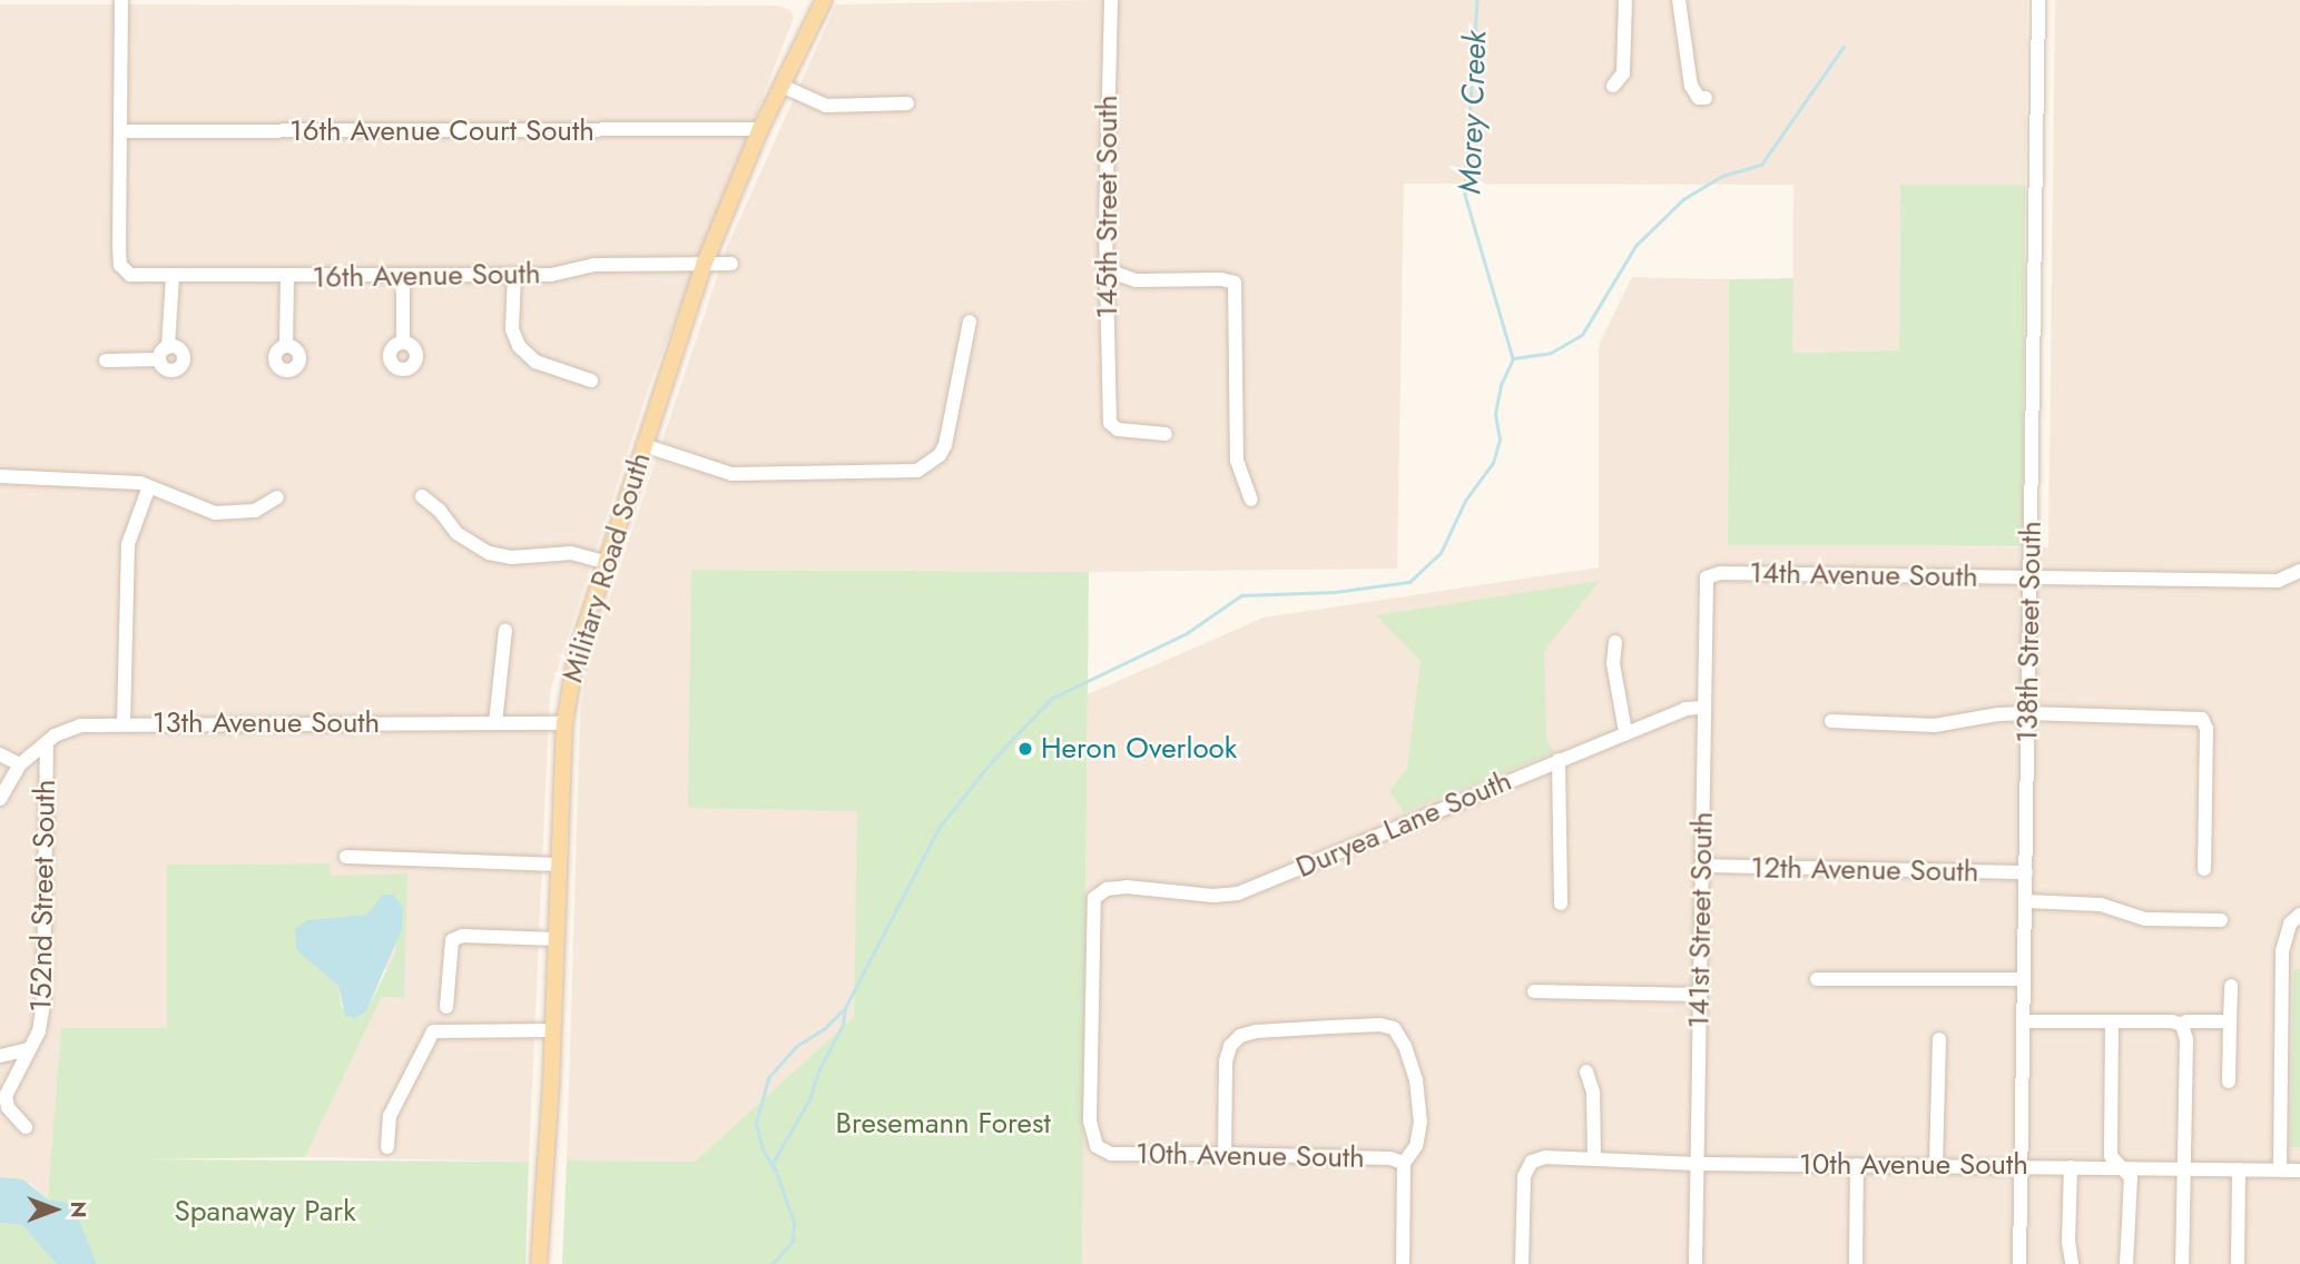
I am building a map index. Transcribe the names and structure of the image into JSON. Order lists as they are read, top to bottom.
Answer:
{
  "streets": {
    "main road": ["Military Road South"],
    "street": [
      "16th Avenue Court South",
      "145th Street South",
      "16th Avenue South",
      "14th Avenue South",
      "138th Street South",
      "13th Avenue South",
      "Duryea Lane South",
      "12th Avenue South",
      "152nd Street South",
      "141st Street South",
      "10th Avenue South"
    ]
  },
  "crossings": [
    ["16th Avenue Court South", "16th Avenue South"],
    ["16th Avenue Court South", "Military Road South"],
    ["16th Avenue South", "Military Road South"],
    ["Military Road South", "13th Avenue South"],
    ["14th Avenue South", "138th Street South"],
    ["14th Avenue South", "141st Street South"],
    ["138th Street South", "12th Avenue South"],
    ["138th Street South", "10th Avenue South"],
    ["13th Avenue South", "152nd Street South"],
    ["Duryea Lane South", "141st Street South"],
    ["Duryea Lane South", "10th Avenue South"],
    ["12th Avenue South", "141st Street South"],
    ["141st Street South", "10th Avenue South"]
  ],
  "water": ["Morey Creek"],
  "parks": ["Bresemann Forest", "Spanaway Park"],
  "places": ["Heron Overlook"],
  "north": "right"
}
